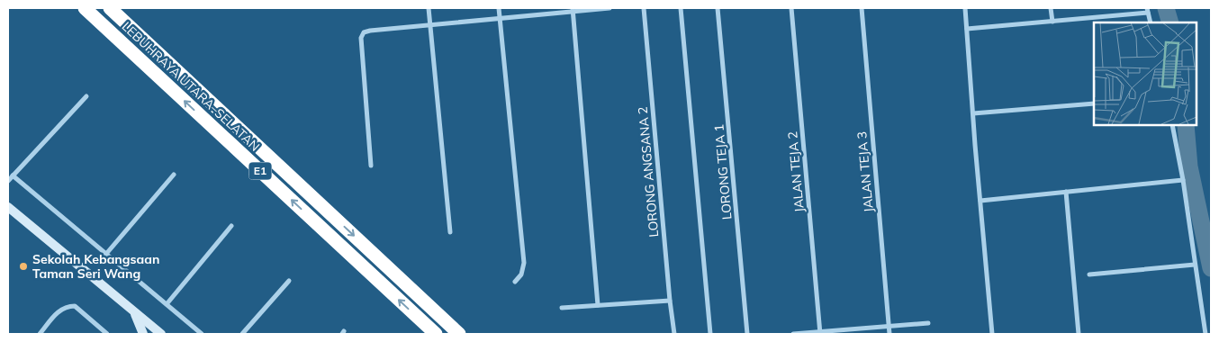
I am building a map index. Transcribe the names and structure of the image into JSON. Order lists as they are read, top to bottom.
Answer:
{
  "streets": {
    "highway": ["LEBUHRAYA UTARA–SELATAN", "E1"],
    "street": [
      "LORONG ANGSANA 2",
      "LORONG TEJA 1",
      "JALAN TEJA 2",
      "JALAN TEJA 3"
    ]
  },
  "places": ["Sekolah Kebangsaan Taman Seri Wang"]
}
